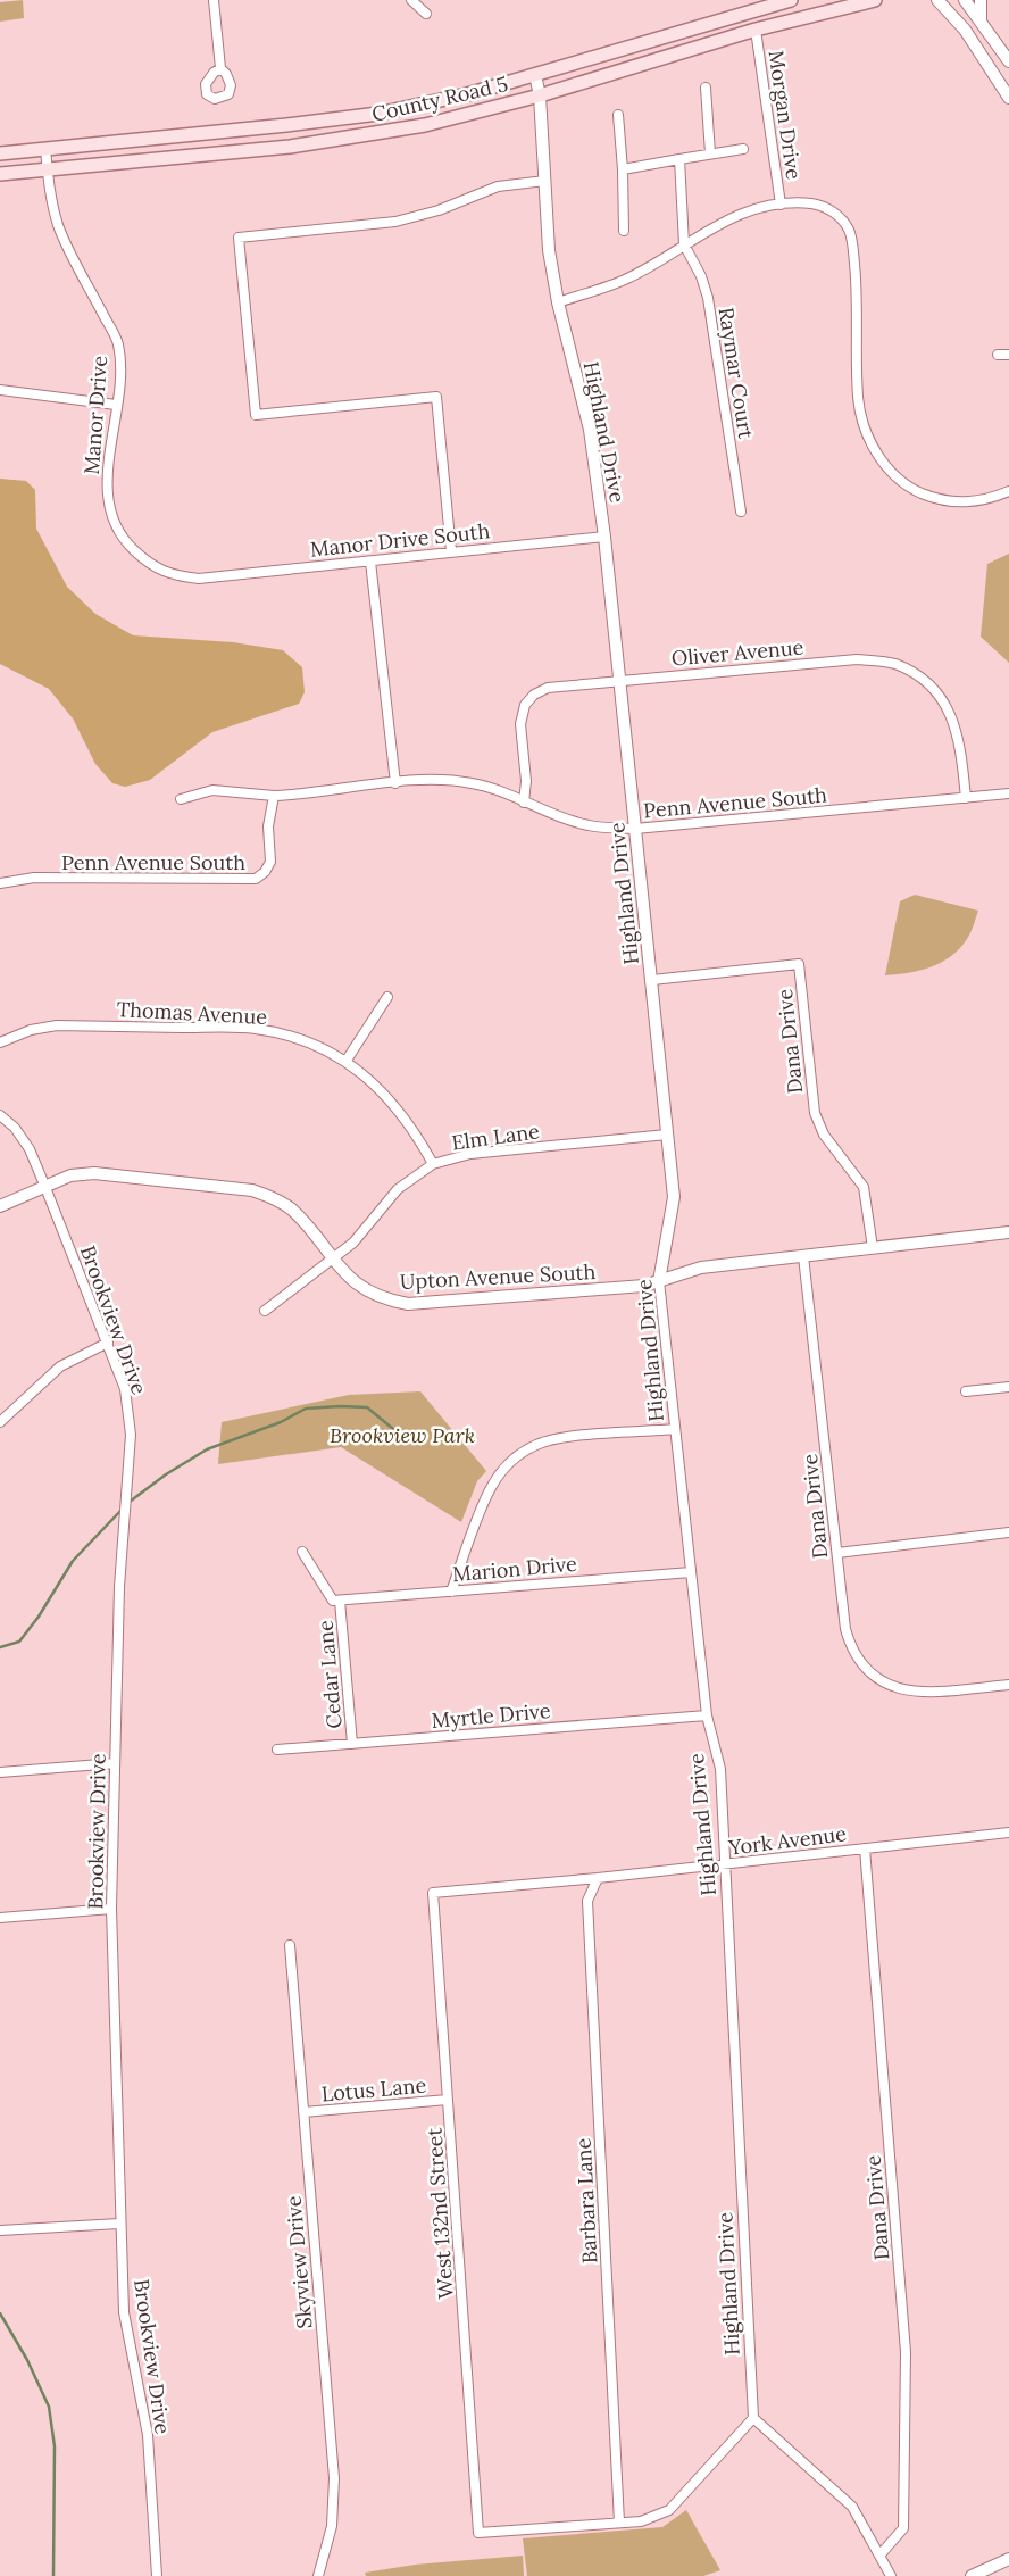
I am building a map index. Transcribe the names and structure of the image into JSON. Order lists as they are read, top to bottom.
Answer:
{
  "streets": {
    "main road": ["County Road 5"],
    "street": [
      "Morgan Drive",
      "Raymar Court",
      "Manor Drive",
      "Highland Drive",
      "Manor Drive South",
      "Oliver Avenue",
      "Penn Avenue South",
      "Thomas Avenue",
      "Dana Drive",
      "Elm Lane",
      "Upton Avenue South",
      "Brookview Drive",
      "Marion Drive",
      "Cedar Lane",
      "Myrtle Drive",
      "York Avenue",
      "Lotus Lane",
      "Barbara Lane",
      "West 132nd Street",
      "Skyview Drive"
    ]
  },
  "crossings": [
    ["County Road 5", "Morgan Drive"],
    ["County Road 5", "Manor Drive"],
    ["County Road 5", "Highland Drive"],
    ["Manor Drive", "Manor Drive South"],
    ["Highland Drive", "Manor Drive South"],
    ["Highland Drive", "Oliver Avenue"],
    ["Highland Drive", "Penn Avenue South"],
    ["Highland Drive", "Dana Drive"],
    ["Highland Drive", "Elm Lane"],
    ["Highland Drive", "Upton Avenue South"],
    ["Highland Drive", "Marion Drive"],
    ["Highland Drive", "Myrtle Drive"],
    ["Highland Drive", "York Avenue"],
    ["Oliver Avenue", "Penn Avenue South"],
    ["Thomas Avenue", "Elm Lane"],
    ["Dana Drive", "Upton Avenue South"],
    ["Dana Drive", "York Avenue"],
    ["Elm Lane", "Upton Avenue South"],
    ["Upton Avenue South", "Brookview Drive"],
    ["Marion Drive", "Cedar Lane"],
    ["Cedar Lane", "Myrtle Drive"],
    ["York Avenue", "Barbara Lane"],
    ["York Avenue", "West 132nd Street"],
    ["Lotus Lane", "West 132nd Street"],
    ["Lotus Lane", "Skyview Drive"],
    ["Barbara Lane", "West 132nd Street"]
  ],
  "parks": ["Brookview Park"]
}
